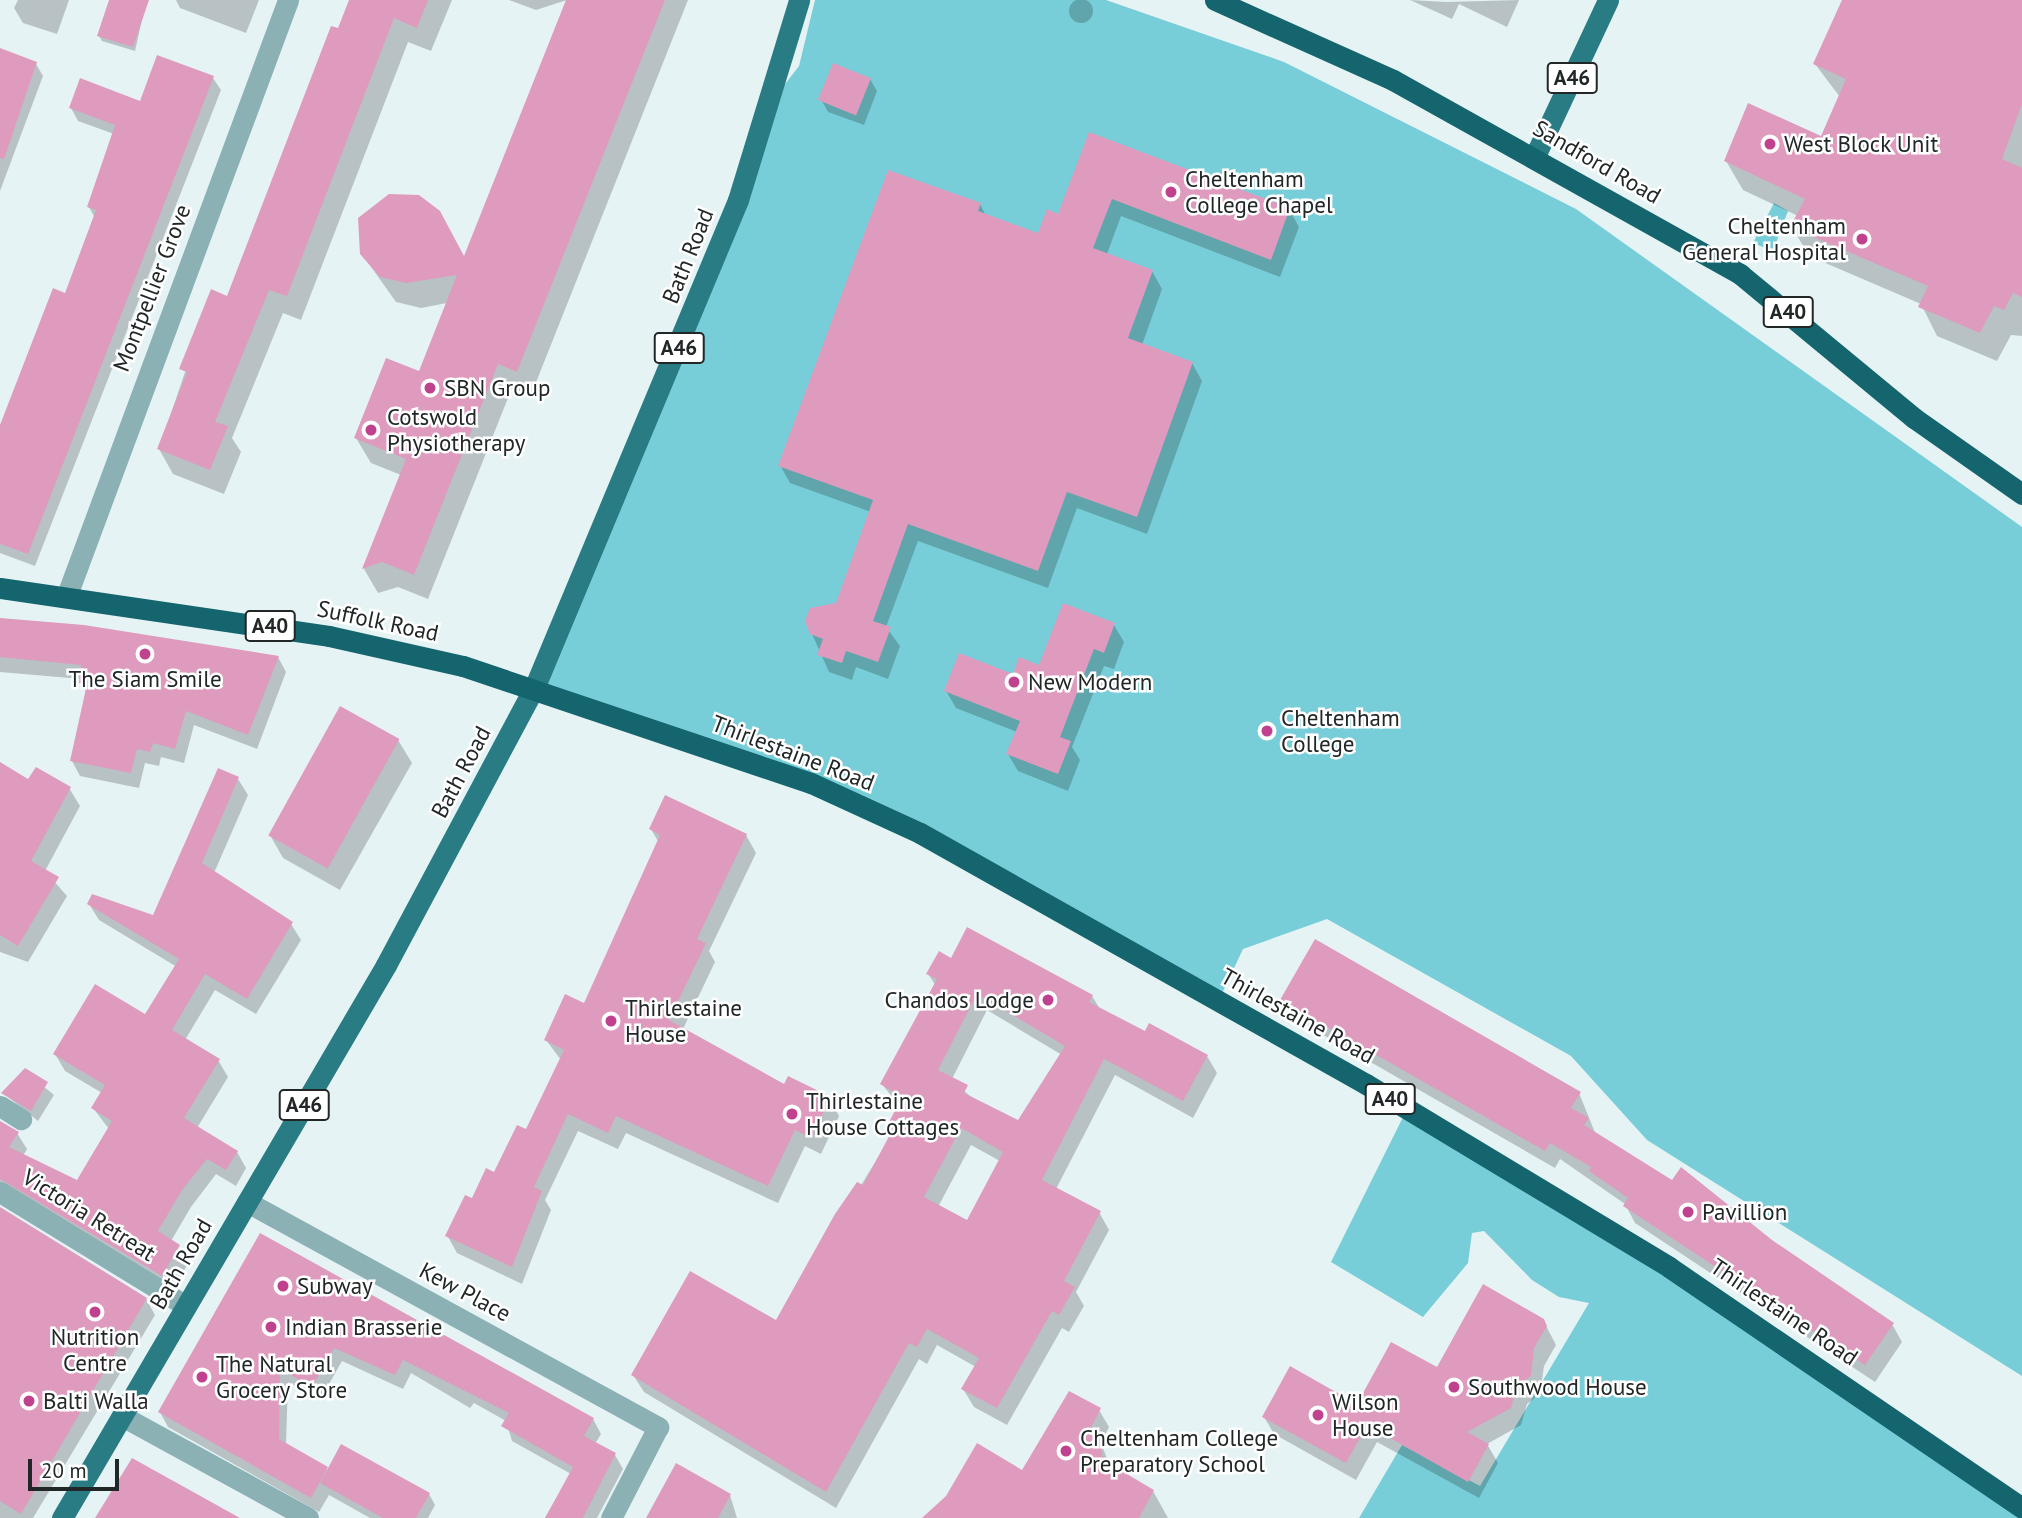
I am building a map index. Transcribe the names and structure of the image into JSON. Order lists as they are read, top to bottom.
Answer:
{
  "streets": {
    "highway": [
      "Sandford Road",
      "A40",
      "Suffolk Road",
      "Thirlestaine Road"
    ],
    "main road": ["A46", "Bath Road"],
    "street": ["Montpellier Grove", "Victoria Retreat", "Kew Place"]
  },
  "crossings": [
    ["A46", "Sandford Road"],
    ["Bath Road", "Suffolk Road"],
    ["Bath Road", "Thirlestaine Road"],
    ["Bath Road", "Victoria Retreat"],
    ["Bath Road", "Kew Place"],
    ["Montpellier Grove", "Suffolk Road"],
    ["Suffolk Road", "Thirlestaine Road"]
  ],
  "places": [
    "West Block Unit",
    "Cheltenham College Chapel",
    "Cheltenham General Hospital",
    "SBN Group",
    "Cotswold Physiotherapy",
    "The Siam Smile",
    "New Modern",
    "Cheltenham College",
    "Chandos Lodge",
    "Thirlestaine House",
    "Thirlestaine House Cottages",
    "Pavillion",
    "Subway",
    "Nutrition Centre",
    "Indian Brasserie",
    "The Natural Grocery Store",
    "Southwood House",
    "Balti Walla",
    "Wilson House",
    "Cheltenham College Preparatory School"
  ],
  "scale_bar": "20 m"
}
